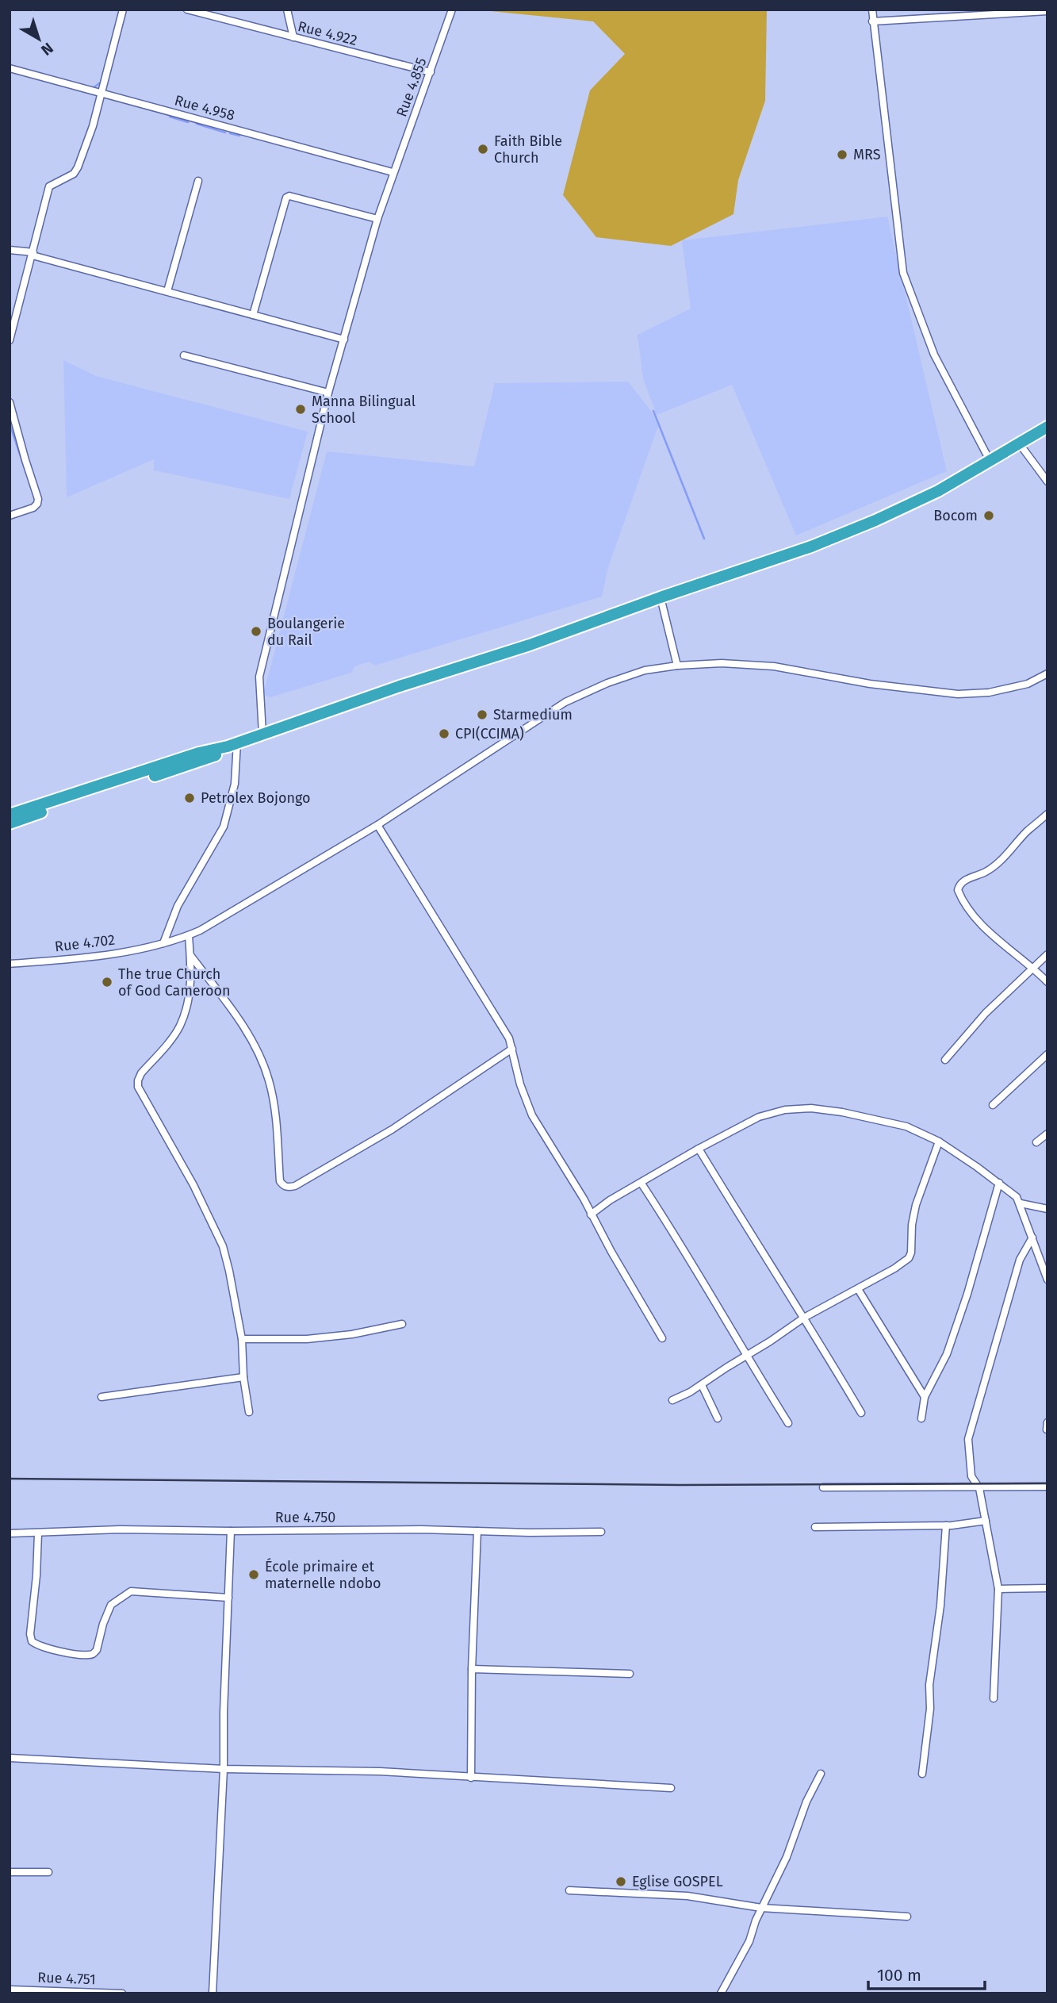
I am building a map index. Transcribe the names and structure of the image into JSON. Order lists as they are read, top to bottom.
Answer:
{
  "streets": {
    "street": [
      "Rue 4.922",
      "Rue 4.855",
      "Rue 4.958",
      "Rue 4.702",
      "Rue 4.750",
      "Rue 4.751"
    ]
  },
  "crossings": [
    ["Rue 4.922", "Rue 4.855"],
    ["Rue 4.855", "Rue 4.958"]
  ],
  "places": [
    "Faith Bible Church",
    "MRS",
    "Manna Bilingual School",
    "Bocom",
    "Boulangerie du Rail",
    "Starmedium",
    "CPI(CCIMA)",
    "Petrolex Bojongo",
    "The true Church of God Cameroon",
    "École primaire et maternelle ndobo",
    "Eglise GOSPEL"
  ],
  "scale_bar": "100 m",
  "north": "bottom right"
}
